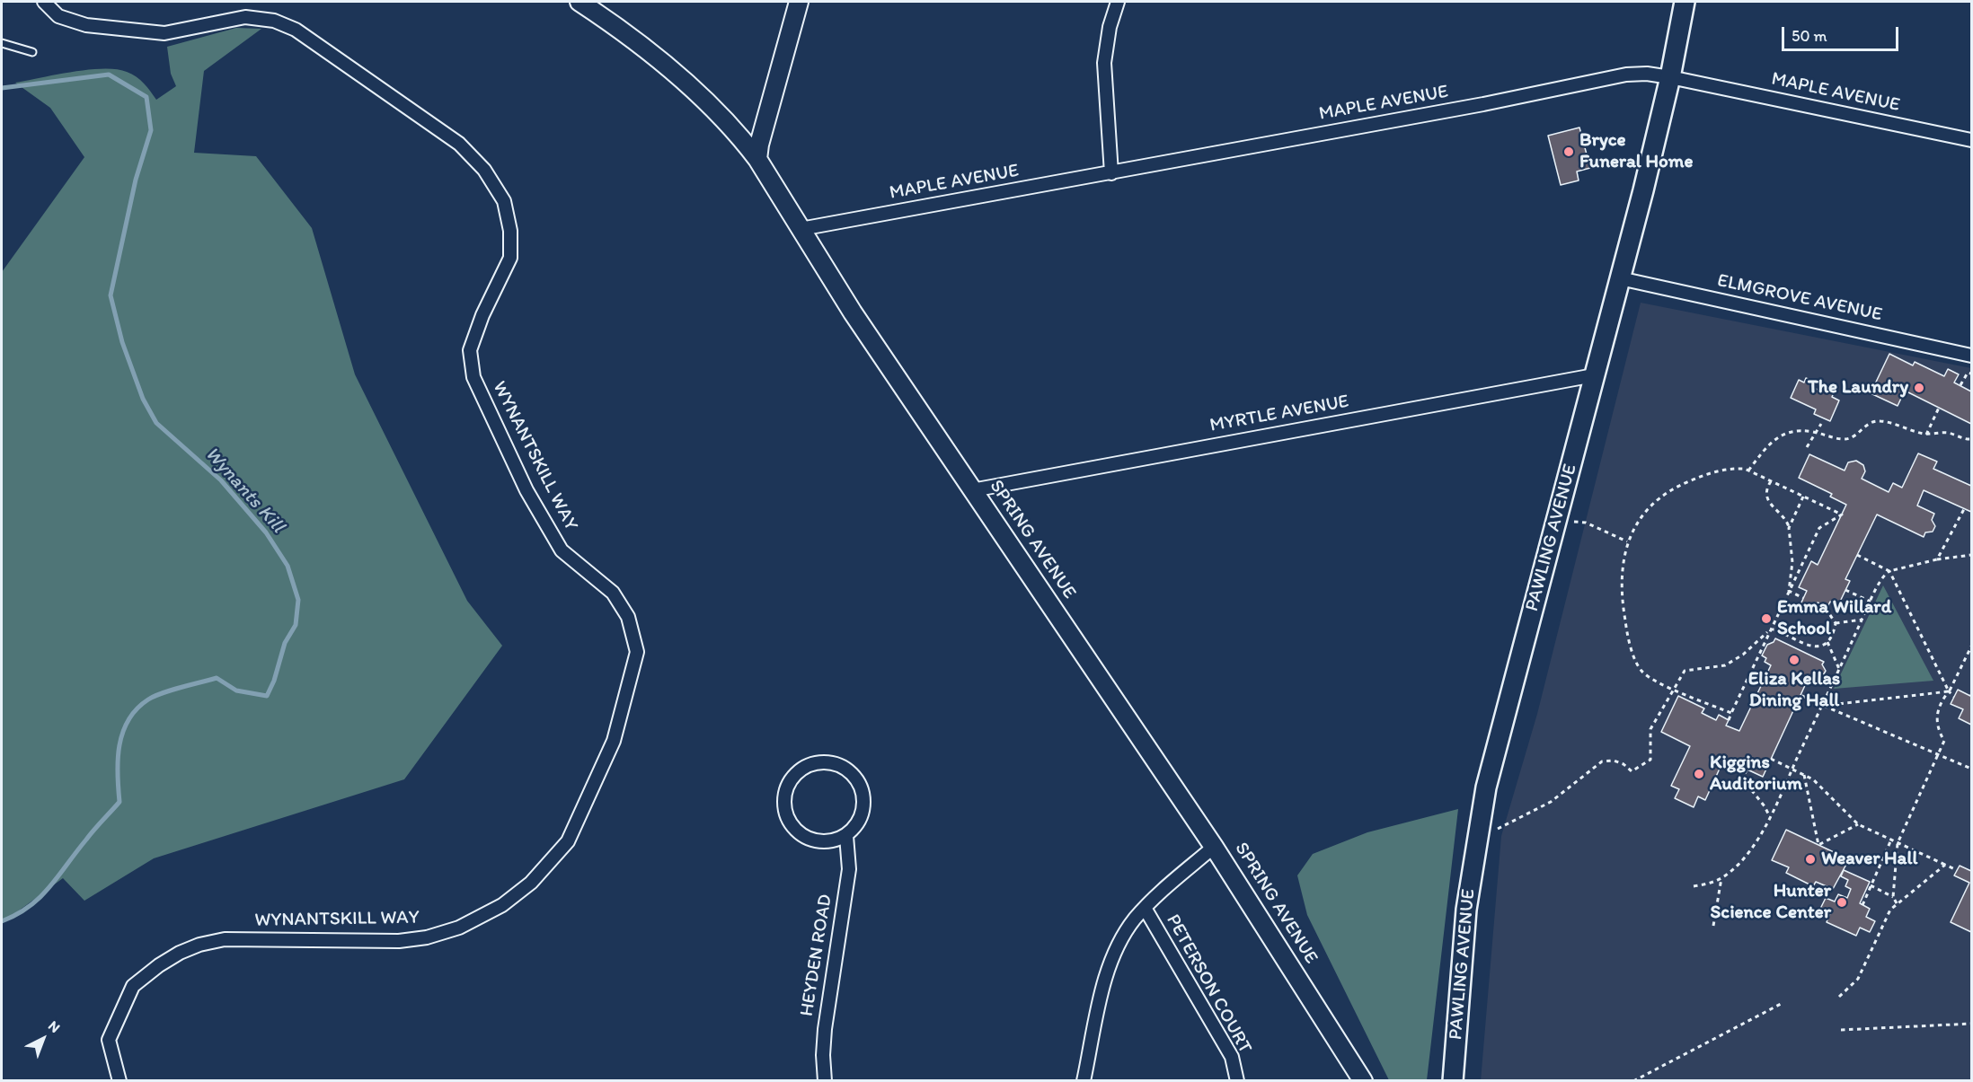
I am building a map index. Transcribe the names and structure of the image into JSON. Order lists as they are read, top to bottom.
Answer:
{
  "streets": {
    "main road": ["PAWLING AVENUE"],
    "street": [
      "MAPLE AVENUE",
      "ELMGROVE AVENUE",
      "MYRTLE AVENUE",
      "WYNANTSKILL WAY",
      "SPRING AVENUE",
      "HEYDEN ROAD",
      "PETERSON COURT"
    ]
  },
  "crossings": [
    ["MAPLE AVENUE", "PAWLING AVENUE"],
    ["MAPLE AVENUE", "SPRING AVENUE"],
    ["ELMGROVE AVENUE", "PAWLING AVENUE"],
    ["MYRTLE AVENUE", "PAWLING AVENUE"],
    ["MYRTLE AVENUE", "SPRING AVENUE"]
  ],
  "water": ["Wynants Kill"],
  "places": [
    "Bryce Funeral Home",
    "The Laundry",
    "Emma Willard School",
    "Eliza Kellas Dining Hall",
    "Kiggins Auditorium",
    "Weaver Hall",
    "Hunter Science Center"
  ],
  "scale_bar": "50 m",
  "north": "top right"
}
